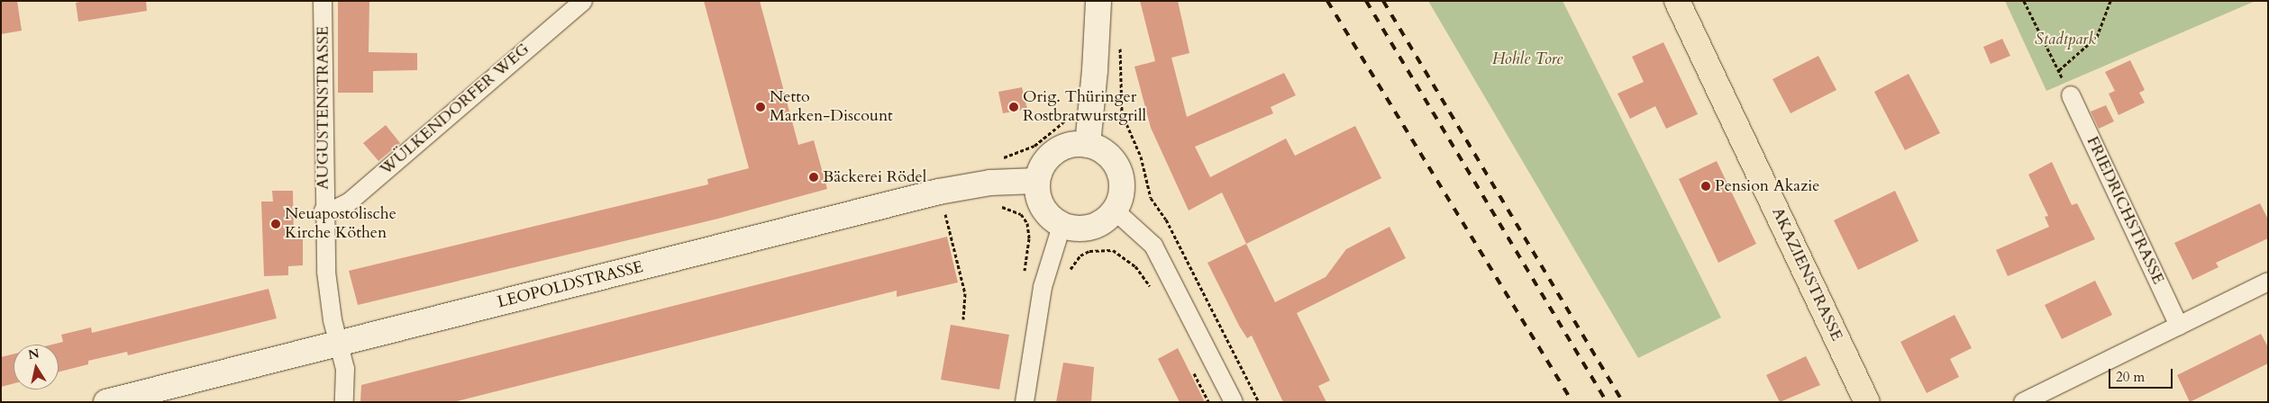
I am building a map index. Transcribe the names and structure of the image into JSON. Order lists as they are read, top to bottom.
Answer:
{
  "streets": {
    "main road": ["AKAZIENSTRASSE", "LEOPOLDSTRASSE"],
    "street": ["AUGUSTENSTRASSE", "WÜLKENDORFER WEG", "FRIEDRICHSTRASSE"]
  },
  "crossings": [
    ["AUGUSTENSTRASSE", "WÜLKENDORFER WEG"],
    ["AUGUSTENSTRASSE", "LEOPOLDSTRASSE"]
  ],
  "parks": ["Stadtpark", "Hohle Tore"],
  "places": [
    "Netto Marken-Discount",
    "Orig. Thüringer Rostbratwurstgrill",
    "Bäckerei Rödel",
    "Pension Akazie",
    "Neuapostolische Kirche Köthen"
  ],
  "scale_bar": "20 m",
  "north": "top"
}
